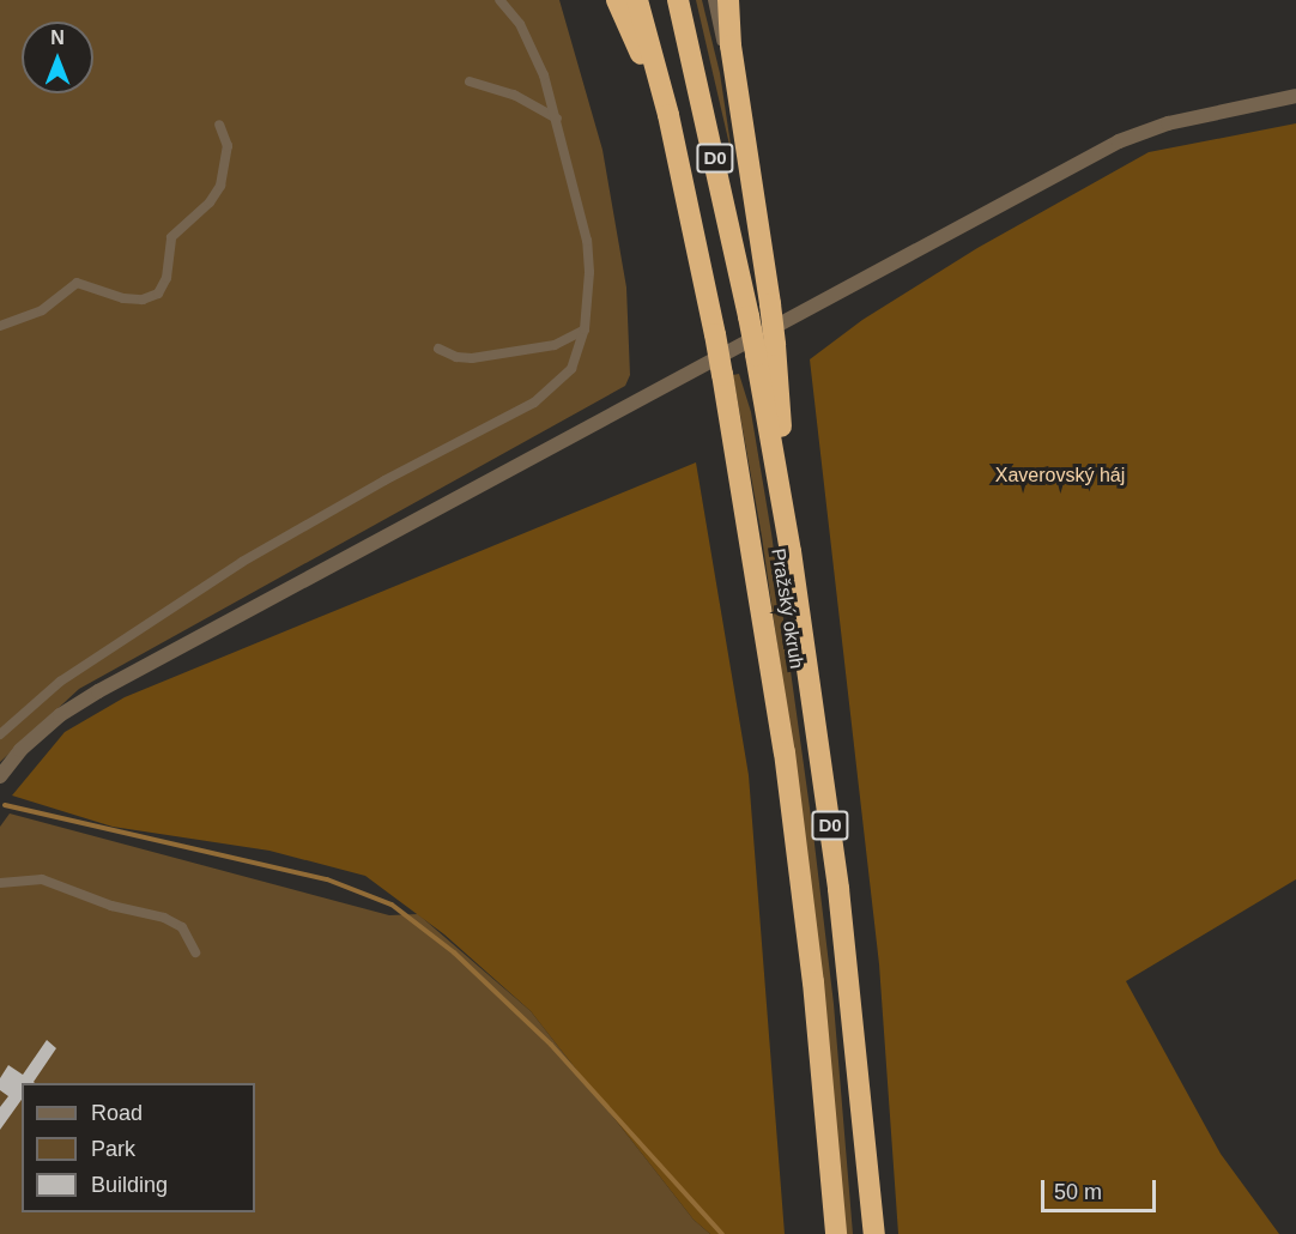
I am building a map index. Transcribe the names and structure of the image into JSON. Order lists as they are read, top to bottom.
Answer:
{
  "streets": {
    "highway": ["D0", "Pražský okruh"]
  },
  "parks": ["Xaverovský háj"],
  "legend": ["Road", "Park", "Building"],
  "scale_bar": "50 m",
  "north": "top"
}
